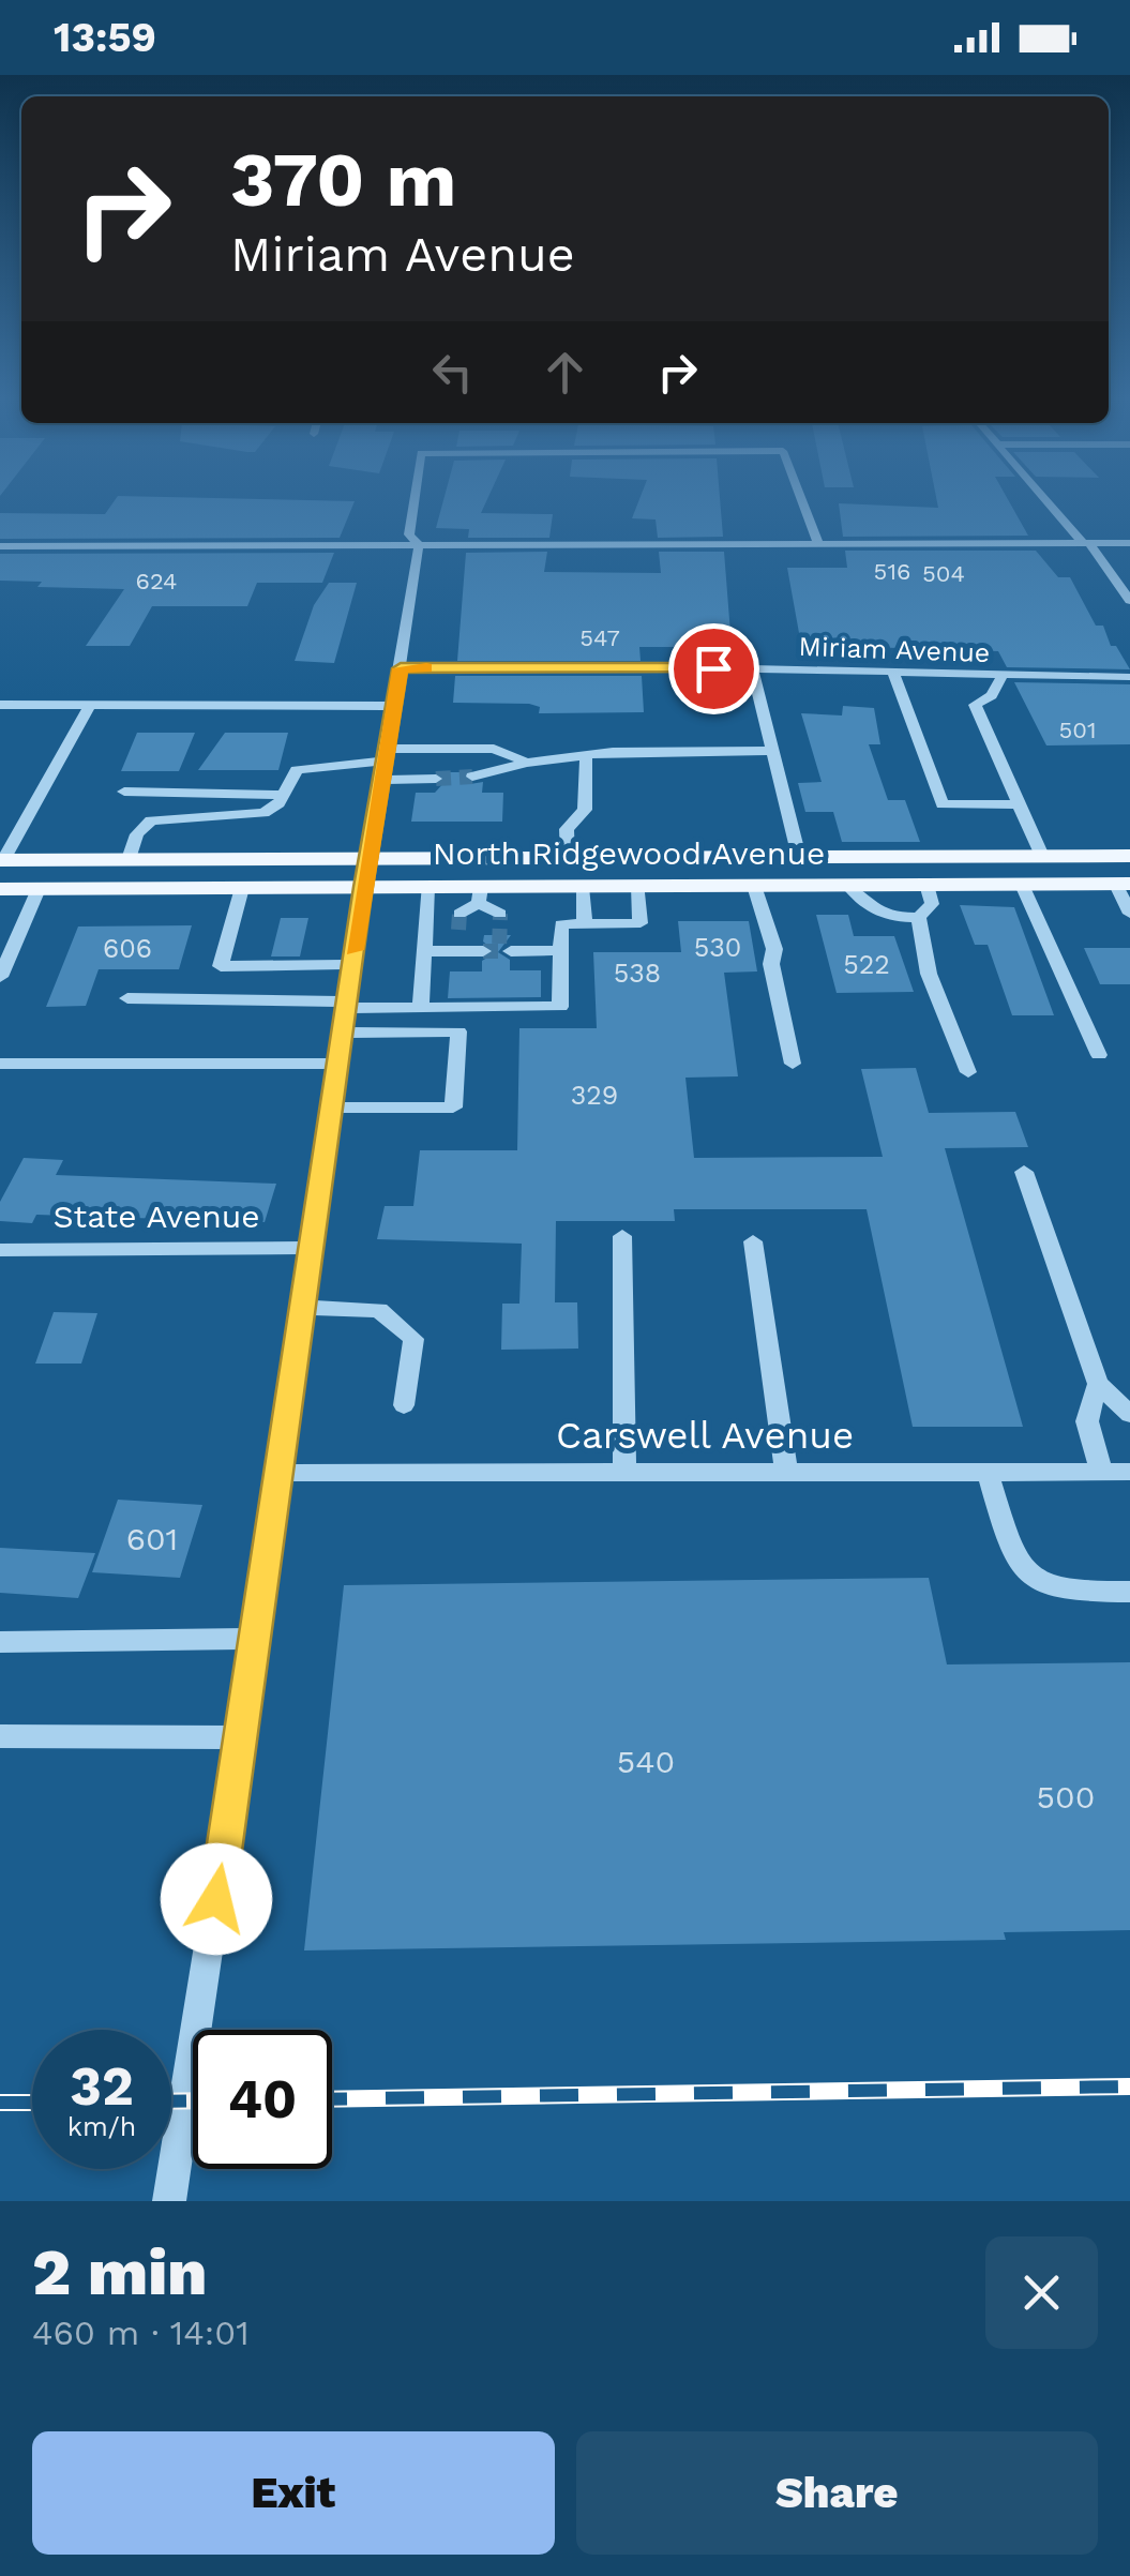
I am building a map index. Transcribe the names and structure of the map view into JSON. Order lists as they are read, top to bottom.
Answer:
{
  "streets": {
    "main road": ["North Ridgewood Avenue"],
    "street": ["Miriam Avenue", "State Avenue", "Carswell Avenue"]
  },
  "house_numbers": [
    "516",
    "504",
    "624",
    "547",
    "501",
    "530",
    "606",
    "522",
    "538",
    "329",
    "601",
    "540",
    "500"
  ],
  "page": {
    "status": "13:59",
    "turn": ["370 m", "Miriam Avenue"],
    "speed": "32 km/h",
    "limit": "40",
    "heading": ["2 min", "460 m · 14:01"],
    "buttons": ["Exit", "Share"]
  }
}
